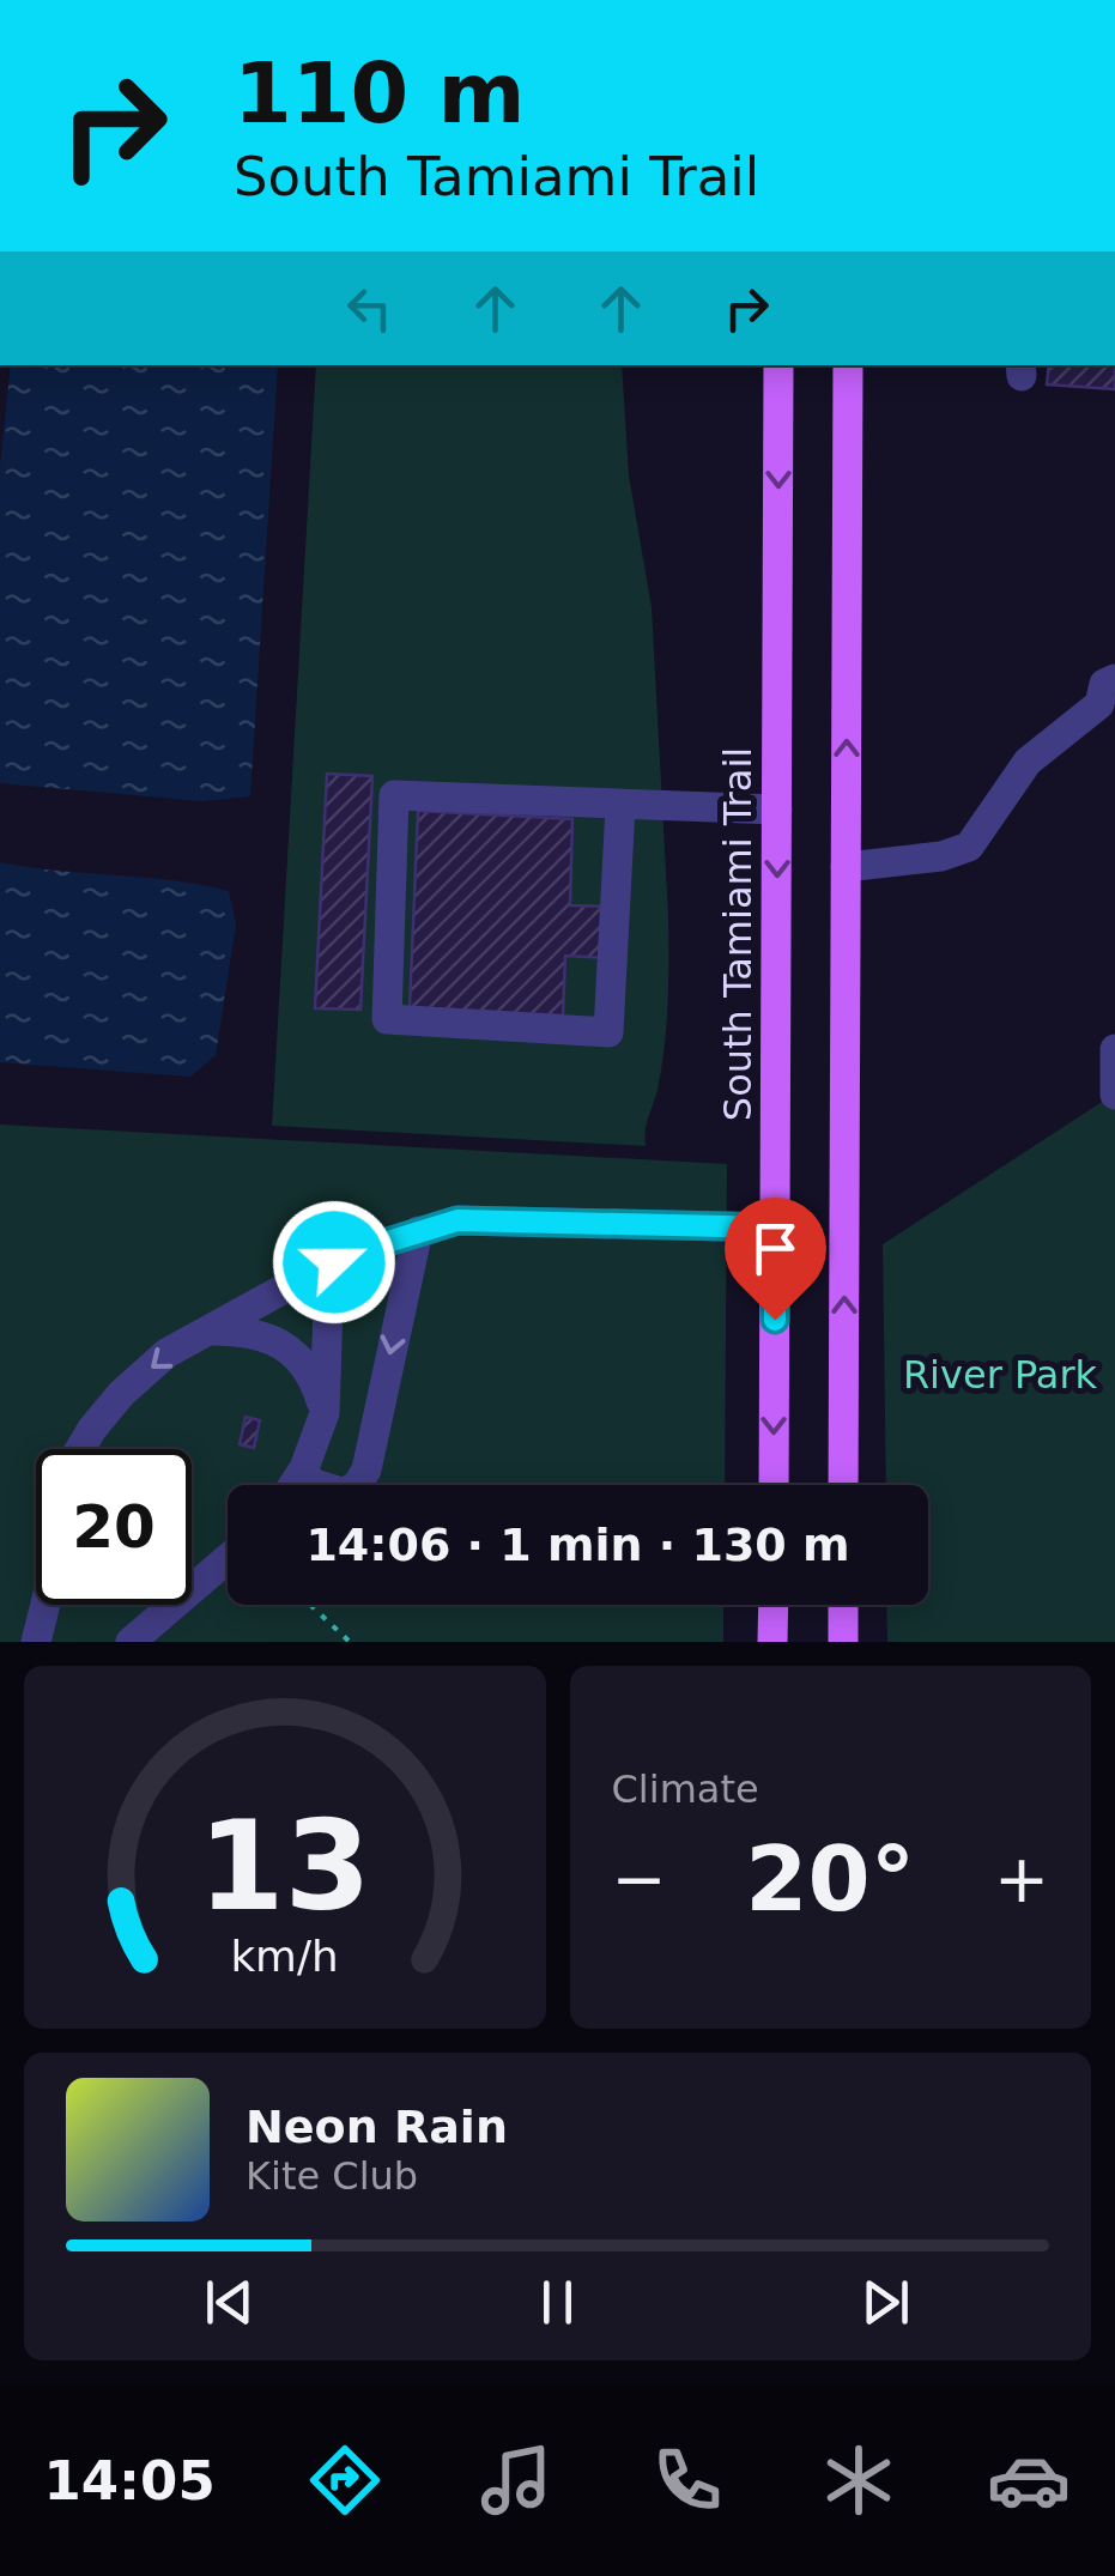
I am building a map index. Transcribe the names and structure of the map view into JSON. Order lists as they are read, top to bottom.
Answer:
{
  "streets": {
    "main road": ["South Tamiami Trail"]
  },
  "parks": ["River Park"],
  "page": {
    "turn": ["110 m", "South Tamiami Trail"],
    "limit": "20",
    "trip": "14:06 · 1 min · 130 m",
    "tile": "Climate",
    "heat": ["−", "20°", "+"],
    "song": ["Neon Rain", "Kite Club"],
    "tabs": "14:05",
    "gauge": ["13", "km/h"]
  }
}
